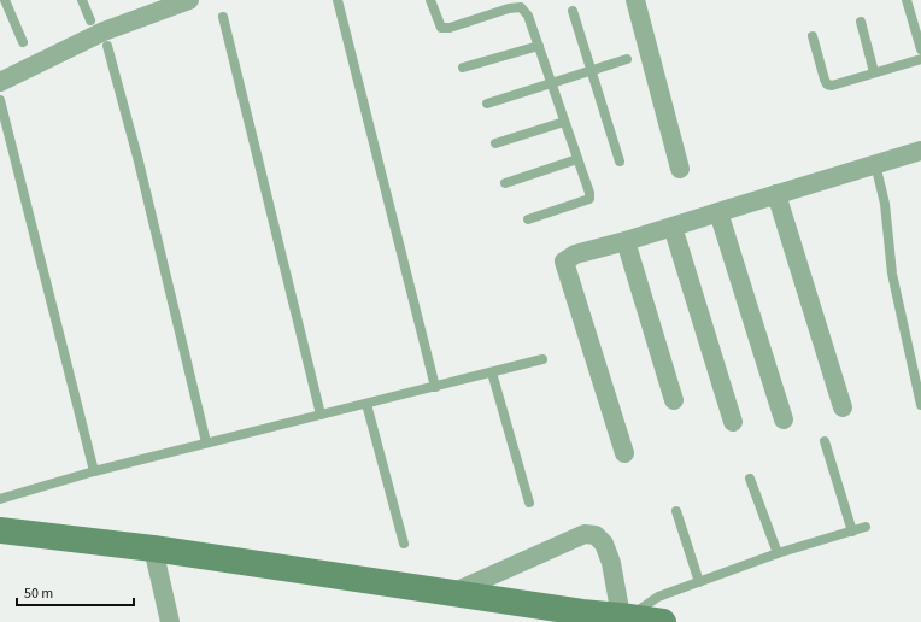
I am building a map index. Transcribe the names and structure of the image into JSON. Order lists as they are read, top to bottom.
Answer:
{
  "scale_bar": "50 m"
}
